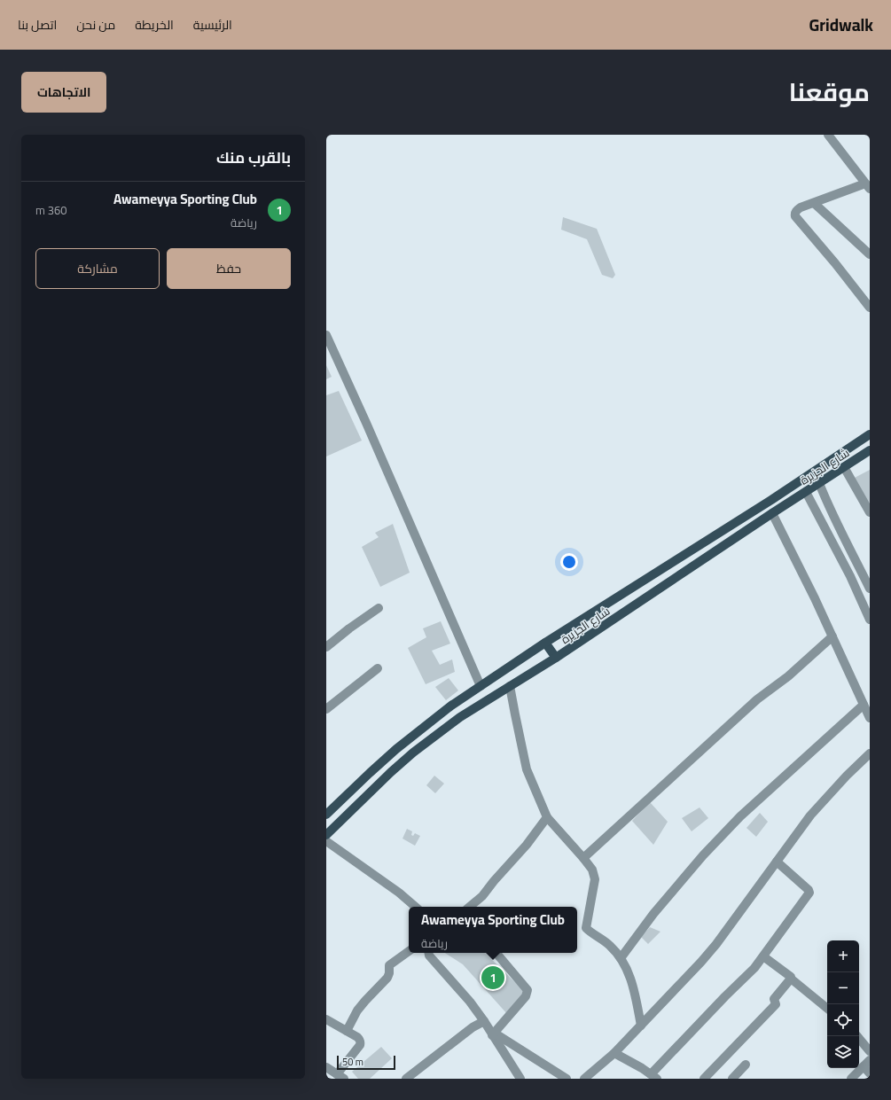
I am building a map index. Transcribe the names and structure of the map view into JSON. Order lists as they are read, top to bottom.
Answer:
{
  "streets": {
    "main road": ["شارع الجزيرة"]
  },
  "scale_bar": "50 m",
  "page": {
    "header": "Gridwalk",
    "nav": [
      "الرئيسية",
      "الخريطة",
      "من نحن",
      "اتصل بنا"
    ],
    "title": "موقعنا",
    "buttons": [
      "الاتجاهات",
      ["حفظ", "مشاركة"]
    ],
    "heading": "بالقرب منك",
    "list": [
      {
        "mark": "1",
        "name": "Awameyya Sporting Club",
        "note": "رياضة",
        "value": "360 m"
      }
    ],
    "popup": ["Awameyya Sporting Club", "رياضة"],
    "map_buttons": ["+", "−"],
    "pins": "1",
    "scale": "50 m"
  }
}
